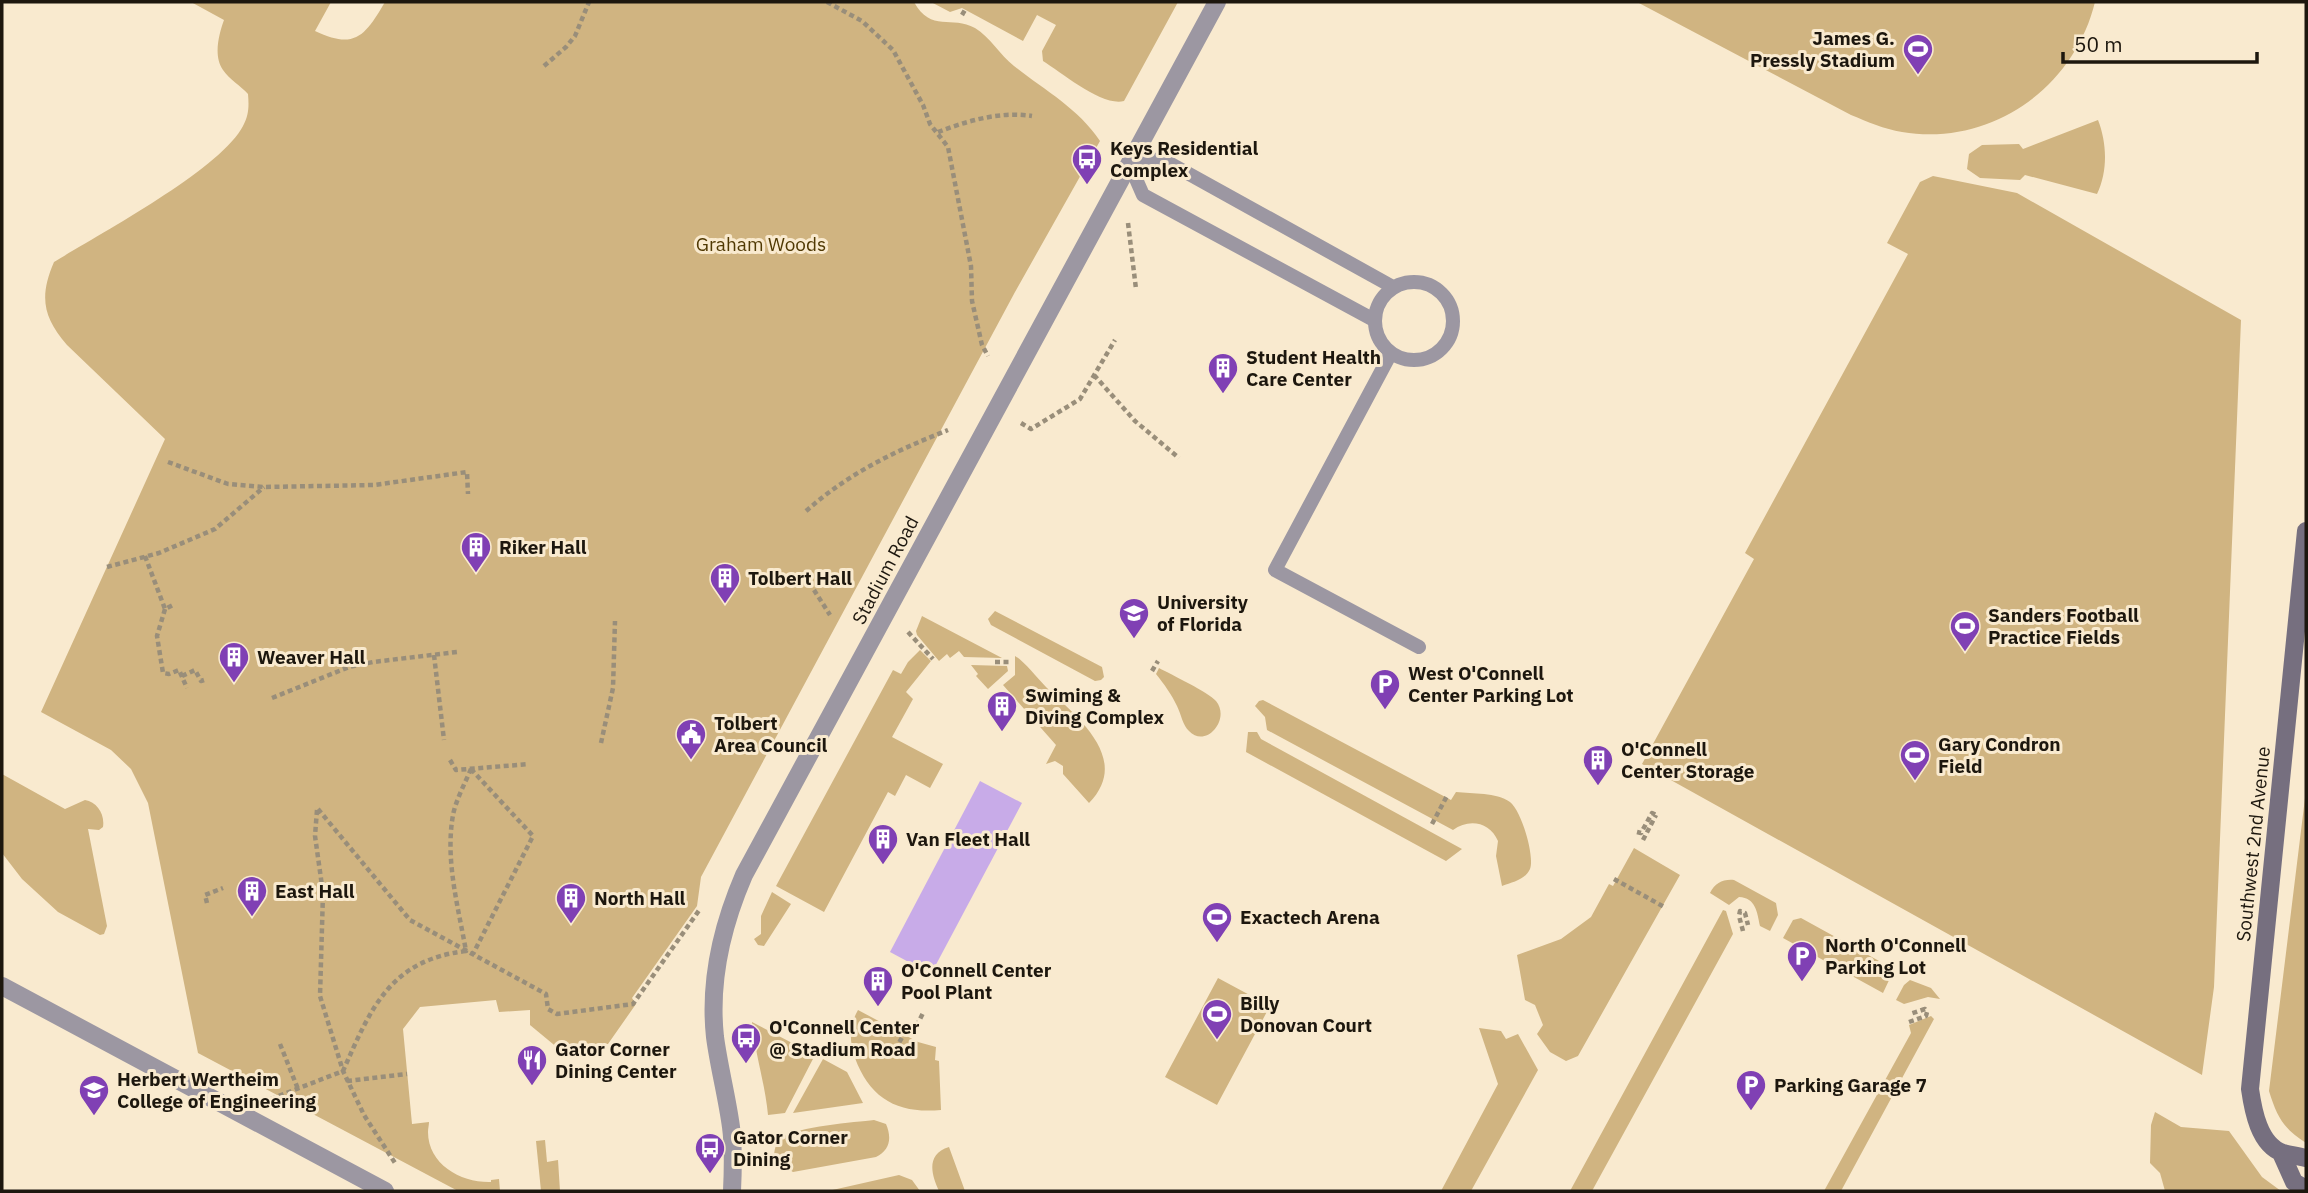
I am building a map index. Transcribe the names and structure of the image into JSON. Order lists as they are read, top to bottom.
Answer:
{
  "streets": {
    "main road": ["Southwest 2nd Avenue"],
    "street": ["Stadium Road"]
  },
  "parks": ["Graham Woods"],
  "places": {
    "sports": [
      "James G. Pressly Stadium",
      "Sanders Football Practice Fields",
      "Gary Condron Field",
      "Exactech Arena",
      "Billy Donovan Court"
    ],
    "bus stop": ["Keys Residential Complex", "O'Connell Center @ Stadium Road", "Gator Corner Dining"],
    "building": [
      "Student Health Care Center",
      "Riker Hall",
      "Tolbert Hall",
      "Weaver Hall",
      "Swiming & Diving Complex",
      "O'Connell Center Storage",
      "Van Fleet Hall",
      "East Hall",
      "North Hall",
      "O'Connell Center Pool Plant"
    ],
    "school or university": ["University of Florida", "Herbert Wertheim College of Engineering"],
    "parking": ["West O'Connell Center Parking Lot", "North O'Connell Parking Lot", "Parking Garage 7"],
    "public building": ["Tolbert Area Council"],
    "restaurant": ["Gator Corner Dining Center"]
  },
  "scale_bar": "50 m"
}
